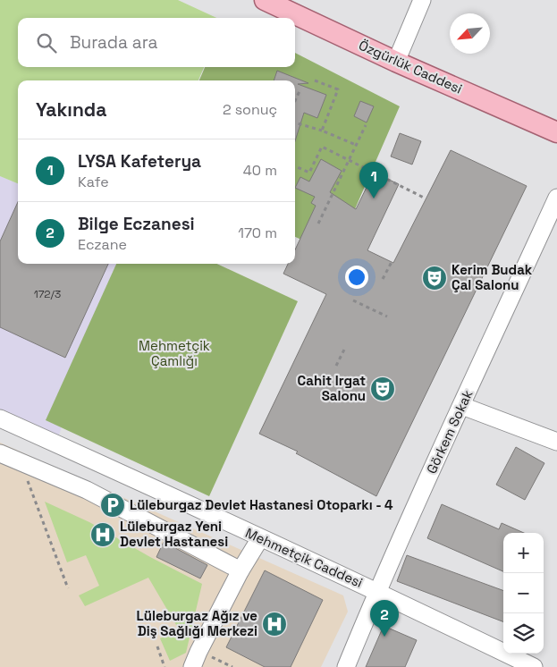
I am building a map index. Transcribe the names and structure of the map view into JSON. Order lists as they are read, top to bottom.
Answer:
{
  "streets": {
    "main road": ["Özgürlük Caddesi"],
    "street": ["Görkem Sokak", "Mehmetçik Caddesi"]
  },
  "crossings": [
    ["Görkem Sokak", "Mehmetçik Caddesi"]
  ],
  "parks": ["Mehmetçik Çamlığı"],
  "places": {
    "theatre": ["Kerim Budak Çal Salonu", "Cahit Irgat Salonu"],
    "parking": ["Lüleburgaz Devlet Hastanesi Otoparkı - 4"],
    "hospital": ["Lüleburgaz Yeni Devlet Hastanesi", "Lüleburgaz Ağız ve Diş Sağlığı Merkezi"]
  },
  "house_numbers": ["172/3"],
  "north": "bottom left",
  "page": {
    "search": "Burada ara",
    "heading": ["Yakında", "2 sonuç"],
    "list": [
      {
        "mark": "1",
        "name": "LYSA Kafeterya",
        "note": "Kafe",
        "value": "40 m"
      },
      {
        "mark": "2",
        "name": "Bilge Eczanesi",
        "note": "Eczane",
        "value": "170 m"
      }
    ],
    "pins": ["1", "2"],
    "map_buttons": ["+", "−"]
  }
}
